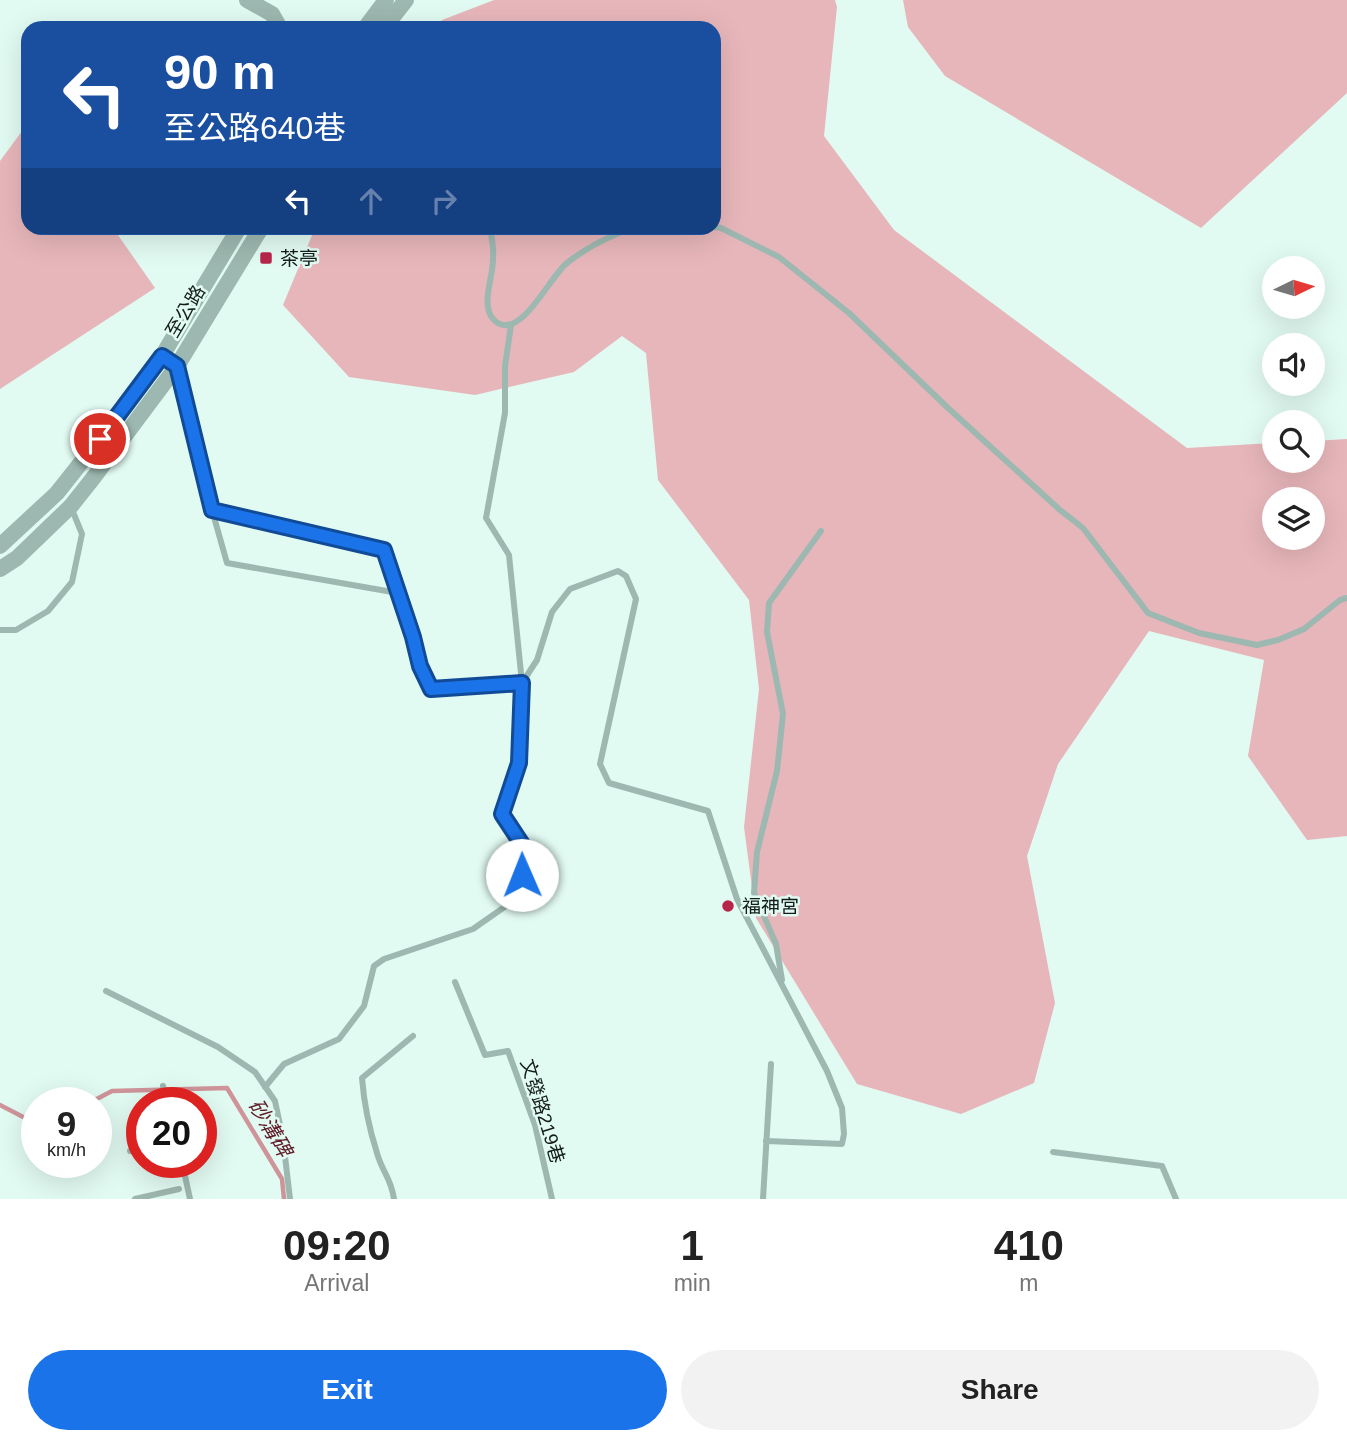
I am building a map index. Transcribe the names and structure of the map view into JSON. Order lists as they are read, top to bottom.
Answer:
{
  "streets": {
    "street": ["至公路"],
    "lane": ["文發路219巷"]
  },
  "water": ["砂溝碑"],
  "places": {
    "transit": ["茶亭"],
    "other": ["福神宮"]
  },
  "north": "right",
  "page": {
    "turn": ["90 m", "至公路640巷"],
    "speed": "9 km/h",
    "limit": "20",
    "eta": [
      "09:20",
      "Arrival",
      "1",
      "min",
      "410",
      "m"
    ],
    "buttons": ["Exit", "Share"]
  }
}
